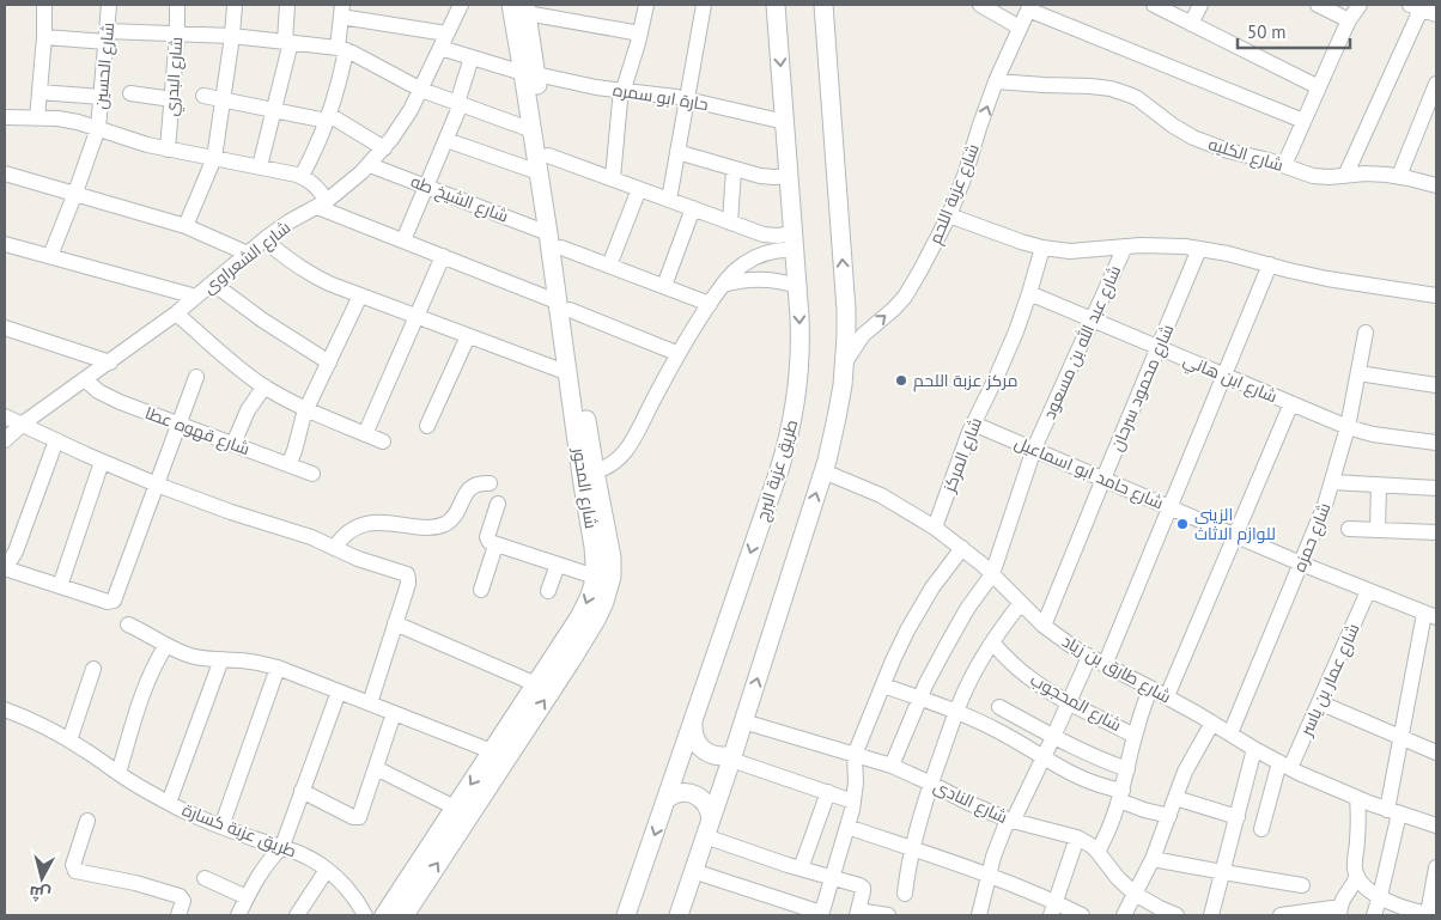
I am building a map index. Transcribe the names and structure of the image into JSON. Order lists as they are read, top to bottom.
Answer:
{
  "streets": {
    "street": [
      "شارع الحسين",
      "شارع البدري",
      "حارة ابو سمره",
      "شارع الكليه",
      "شارع عزبة اللحم",
      "شارع الشيخ طه",
      "شارع الشعراوى",
      "شارع عبد الله بن مسعود",
      "شارع ابن هاني",
      "شارع محمود سرحان",
      "شارع قهوه عطا",
      "شارع المركز",
      "طريق عزبة البرج",
      "شارع حامد ابو اسماعيل",
      "شارع المحور",
      "شارع حمزه",
      "شارع طارق بن زياد",
      "شارع عمار بن ياسر",
      "شارع المحجوب",
      "شارع النادى",
      "طريق عزبة كسارة"
    ]
  },
  "crossings": [
    ["حارة ابو سمره", "شارع الشعراوى"],
    ["حارة ابو سمره", "طريق عزبة البرج"],
    ["حارة ابو سمره", "شارع المحور"],
    ["شارع الكليه", "شارع عزبة اللحم"],
    ["شارع الشيخ طه", "شارع الشعراوى"],
    ["شارع الشيخ طه", "شارع المحور"],
    ["شارع الشعراوى", "شارع قهوه عطا"],
    ["شارع عبد الله بن مسعود", "شارع ابن هاني"],
    ["شارع عبد الله بن مسعود", "شارع حامد ابو اسماعيل"],
    ["شارع عبد الله بن مسعود", "شارع طارق بن زياد"],
    ["شارع عبد الله بن مسعود", "شارع النادى"],
    ["شارع ابن هاني", "شارع محمود سرحان"],
    ["شارع ابن هاني", "شارع المركز"],
    ["شارع ابن هاني", "شارع حمزه"],
    ["شارع محمود سرحان", "شارع حامد ابو اسماعيل"],
    ["شارع محمود سرحان", "شارع طارق بن زياد"],
    ["شارع المركز", "شارع حامد ابو اسماعيل"],
    ["شارع المركز", "شارع طارق بن زياد"],
    ["شارع حامد ابو اسماعيل", "شارع حمزه"],
    ["شارع حامد ابو اسماعيل", "شارع عمار بن ياسر"],
    ["شارع حمزه", "شارع طارق بن زياد"],
    ["شارع طارق بن زياد", "شارع عمار بن ياسر"]
  ],
  "one_way": ["شارع عزبة اللحم"],
  "places": ["مركز عزبة اللحم", "الزينى للوازم الاثاث"],
  "scale_bar": "50 m",
  "north": "bottom"
}
